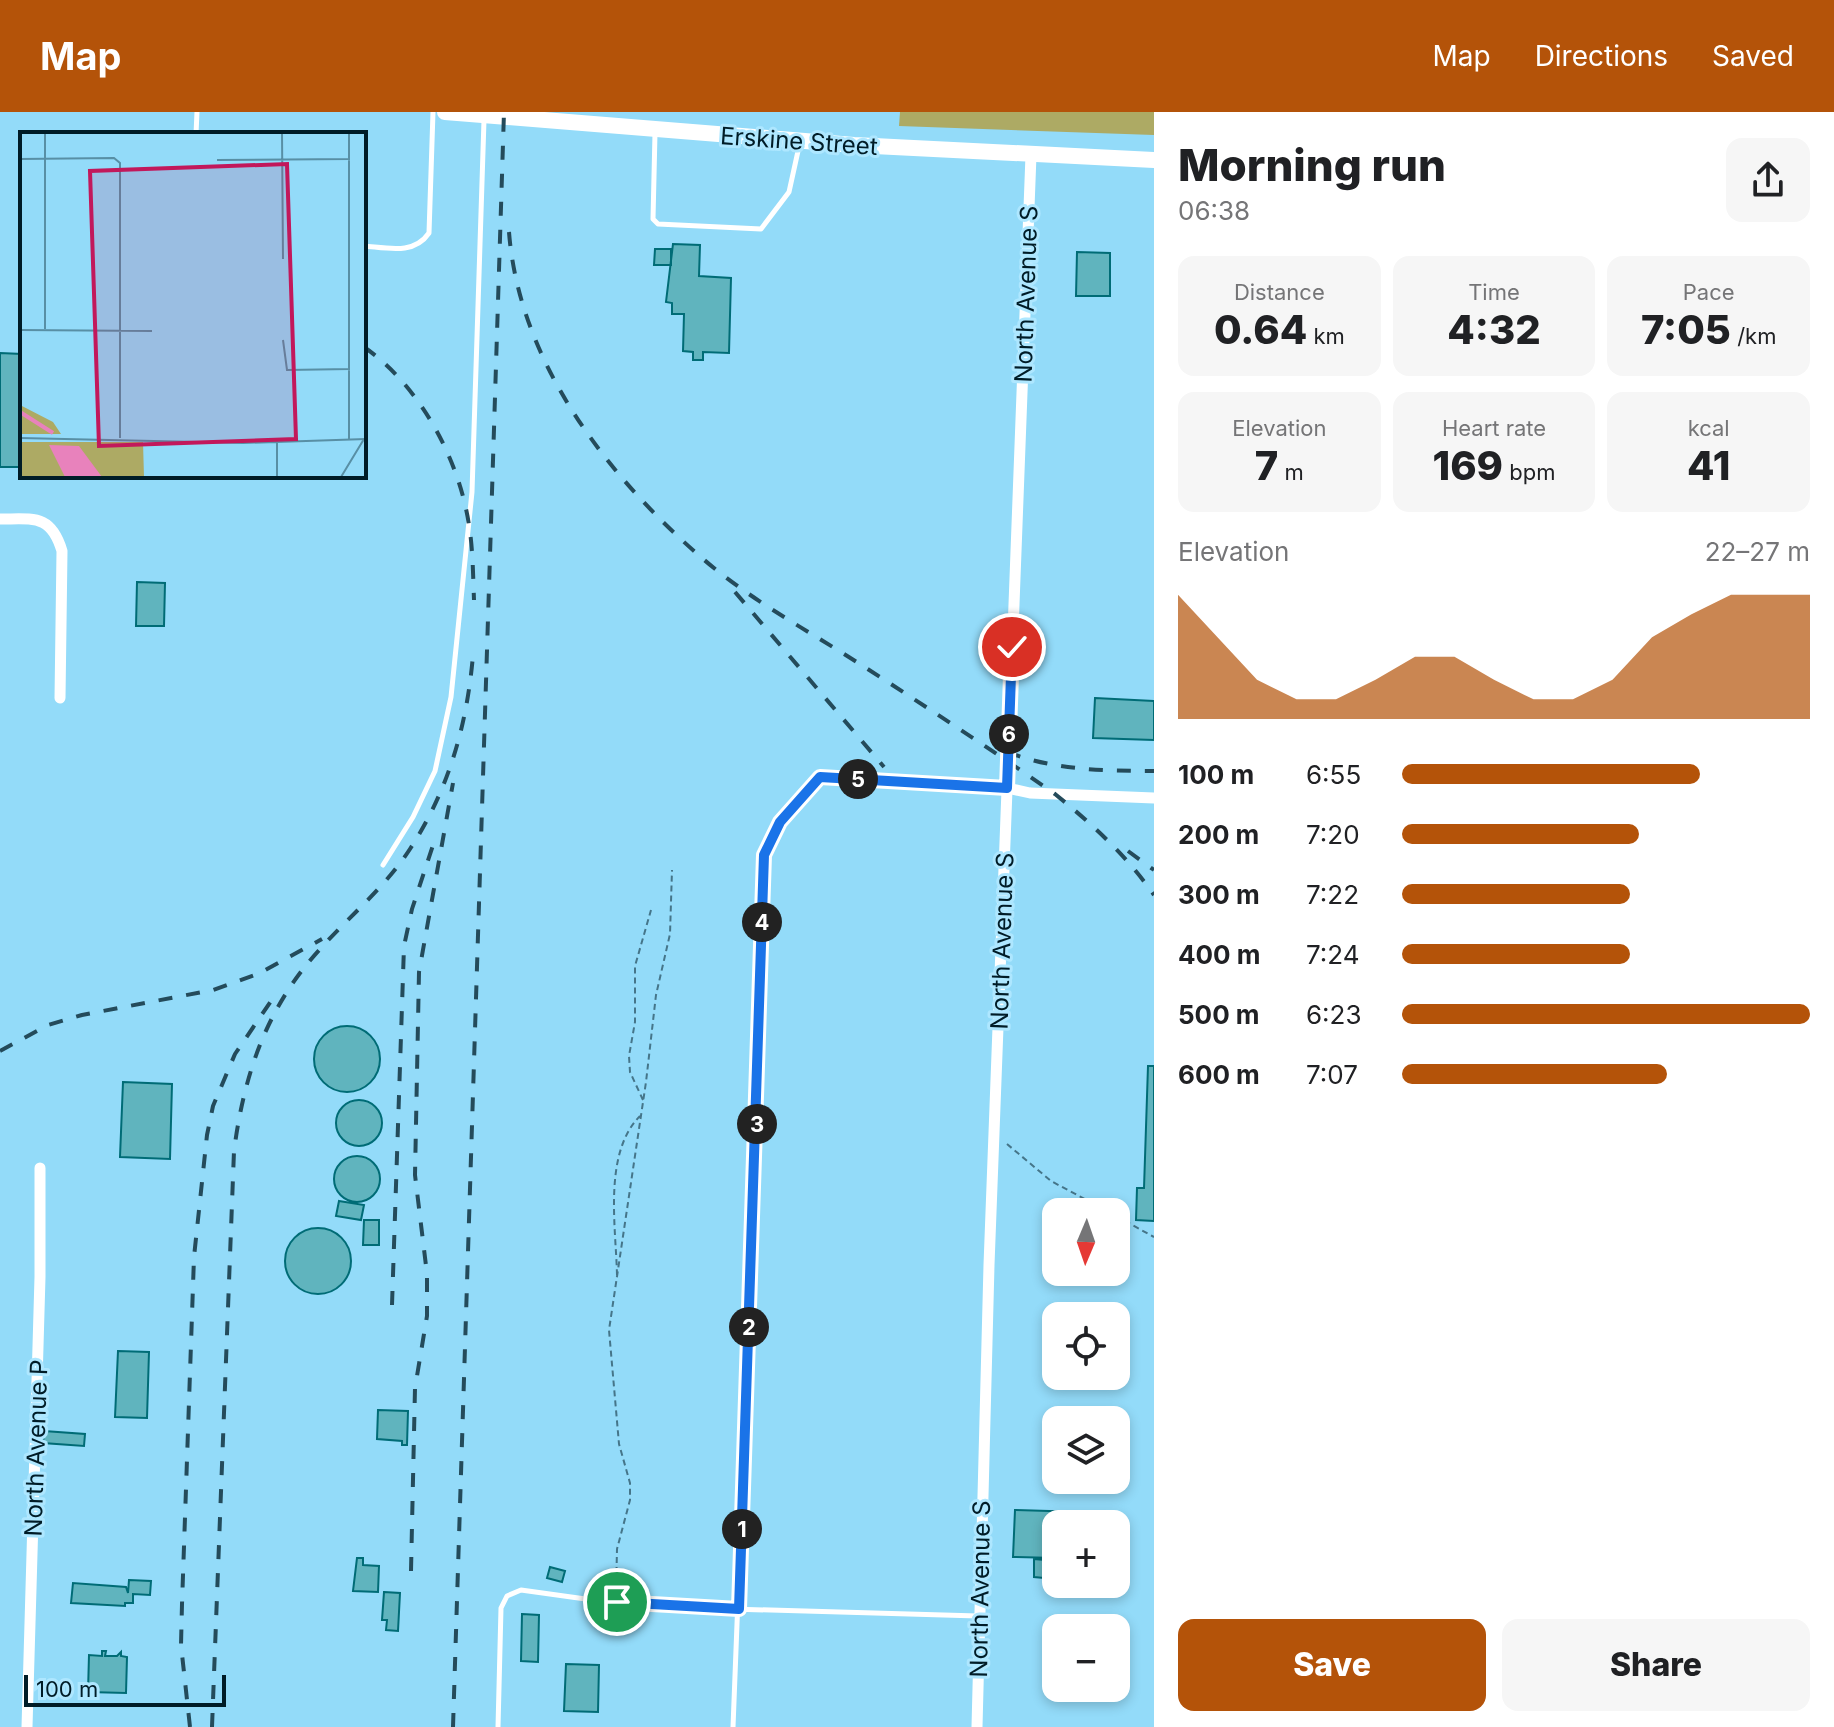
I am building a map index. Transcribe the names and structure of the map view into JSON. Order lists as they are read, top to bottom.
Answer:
{
  "streets": {
    "main road": ["Erskine Street"],
    "street": ["North Avenue S", "North Avenue P"]
  },
  "crossings": [
    ["Erskine Street", "North Avenue S"]
  ],
  "scale_bar": "100 m",
  "north": "bottom",
  "page": {
    "header": "Map",
    "nav": ["Map", "Directions", "Saved"],
    "heading": ["Morning run", "06:38"],
    "stats": [
      ["Distance", "0.64 km"],
      ["Time", "4:32"],
      ["Pace", "7:05 /km"],
      ["Elevation", "7 m"],
      ["Heart rate", "169 bpm"],
      ["kcal", "41"]
    ],
    "chart": ["Elevation", "22–27 m"],
    "pins": [
      "6",
      "5",
      "4",
      "3",
      "2",
      "1"
    ],
    "list": [
      {
        "name": "100 m",
        "note": "6:55"
      },
      {
        "name": "200 m",
        "note": "7:20"
      },
      {
        "name": "300 m",
        "note": "7:22"
      },
      {
        "name": "400 m",
        "note": "7:24"
      },
      {
        "name": "500 m",
        "note": "6:23"
      },
      {
        "name": "600 m",
        "note": "7:07"
      }
    ],
    "map_buttons": ["+", "−"],
    "buttons": ["Save", "Share"],
    "scale": "100 m"
  }
}
